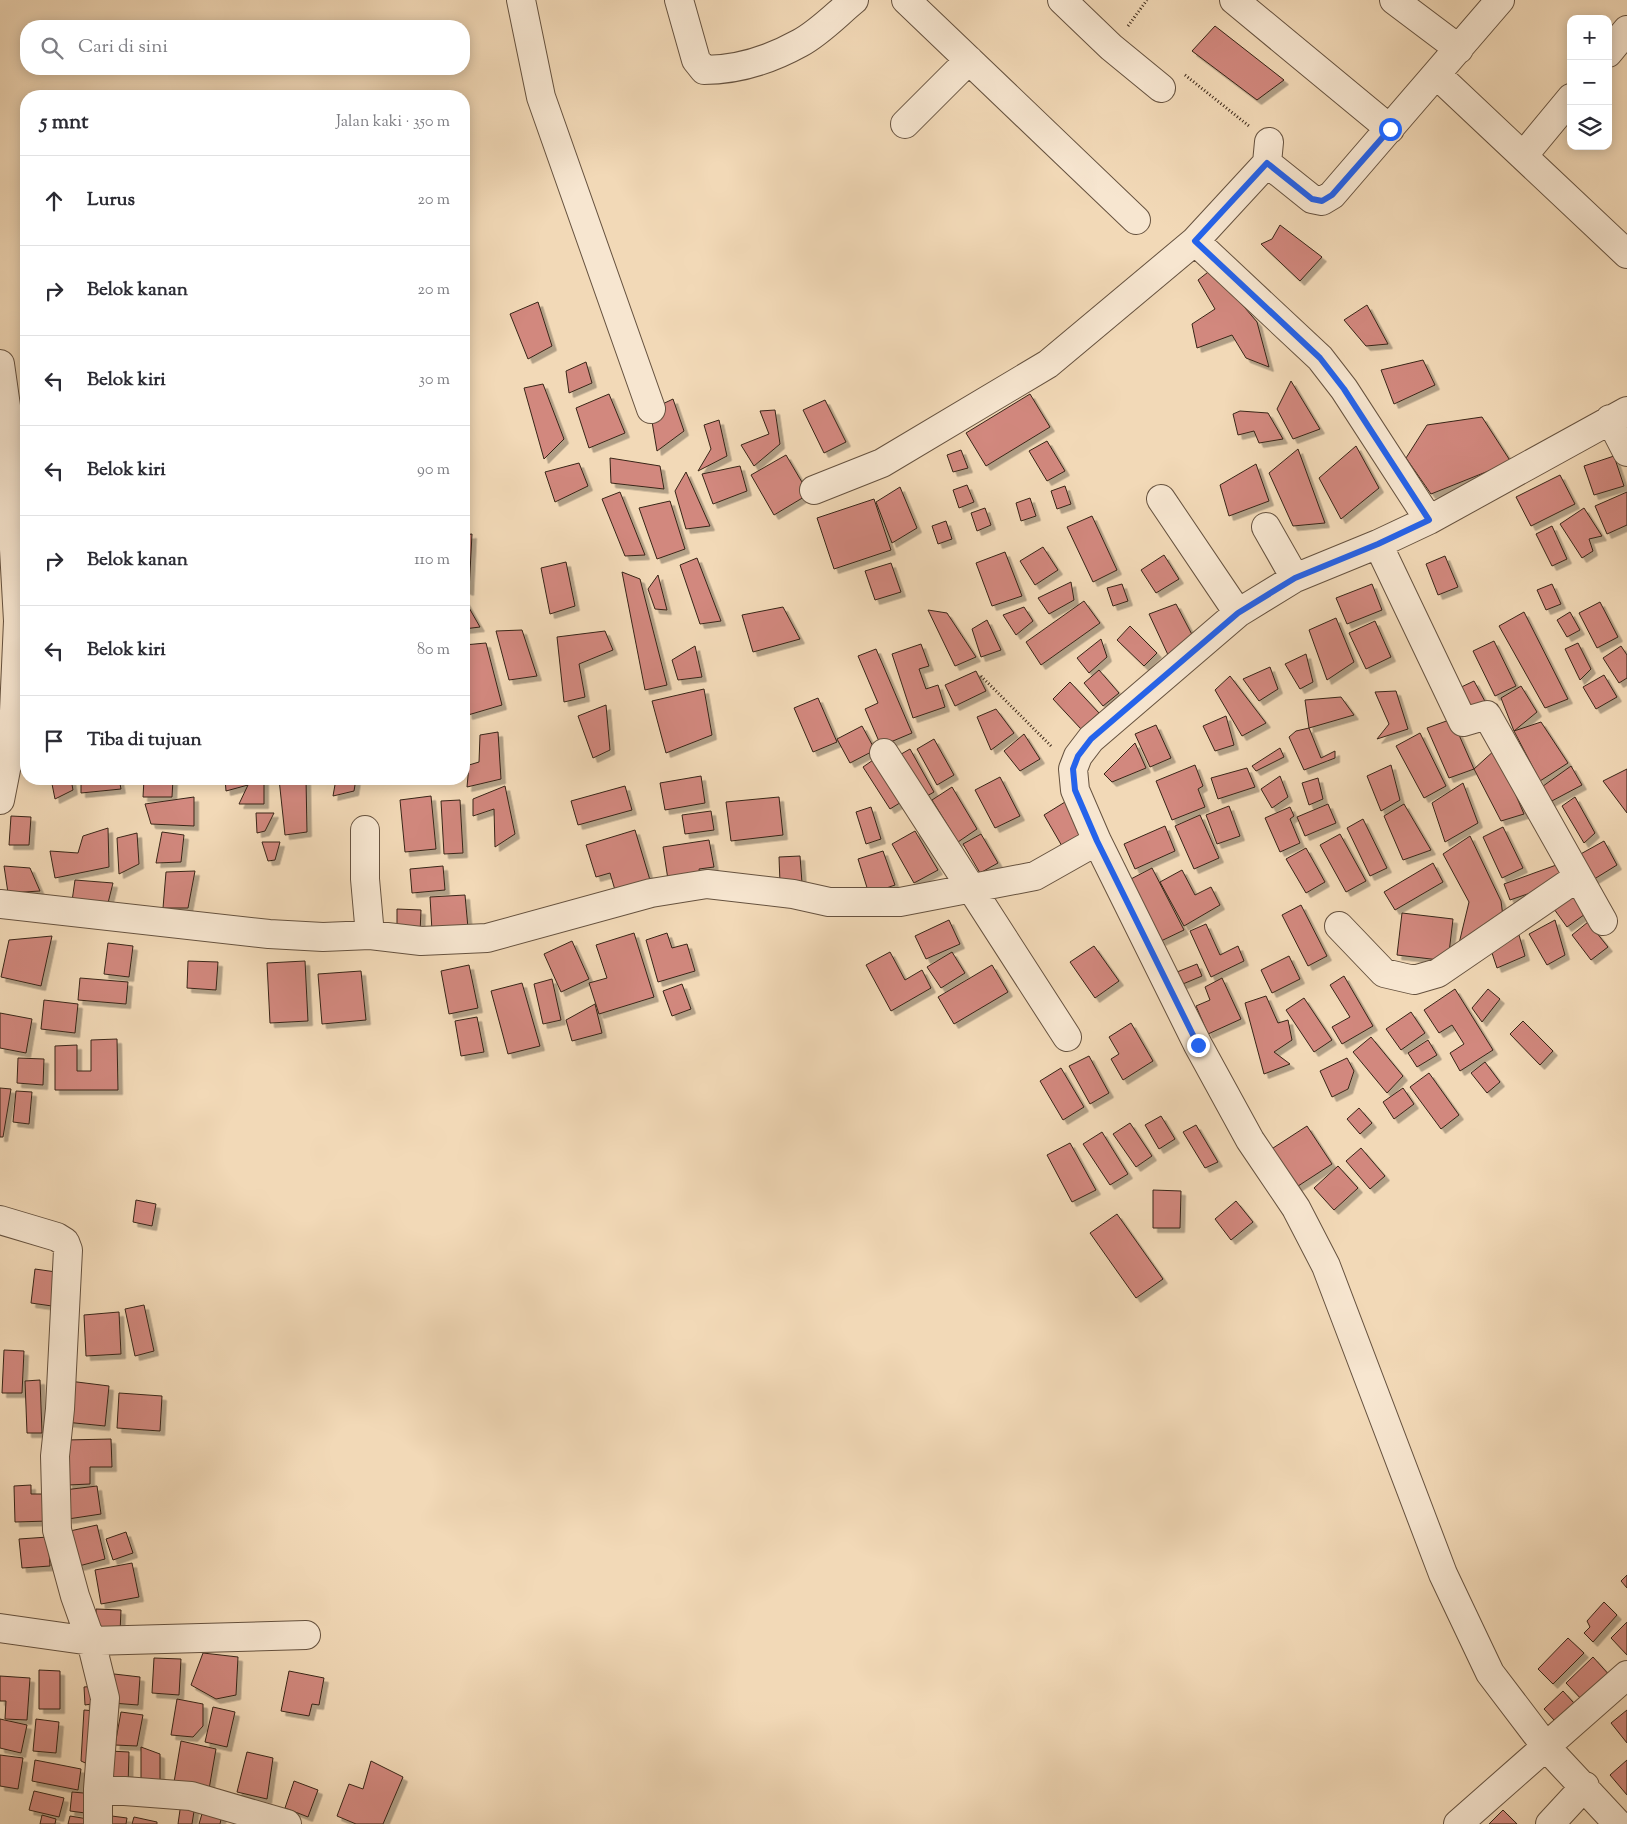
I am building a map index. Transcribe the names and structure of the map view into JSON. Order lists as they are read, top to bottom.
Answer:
{
  "page": {
    "map_buttons": ["+", "−"],
    "search": "Cari di sini",
    "heading": ["5 mnt", "Jalan kaki · 350 m"],
    "list": [
      ["Lurus", "20 m"],
      ["Belok kanan", "20 m"],
      ["Belok kiri", "30 m"],
      ["Belok kiri", "90 m"],
      ["Belok kanan", "110 m"],
      ["Belok kiri", "80 m"],
      "Tiba di tujuan"
    ]
  }
}
